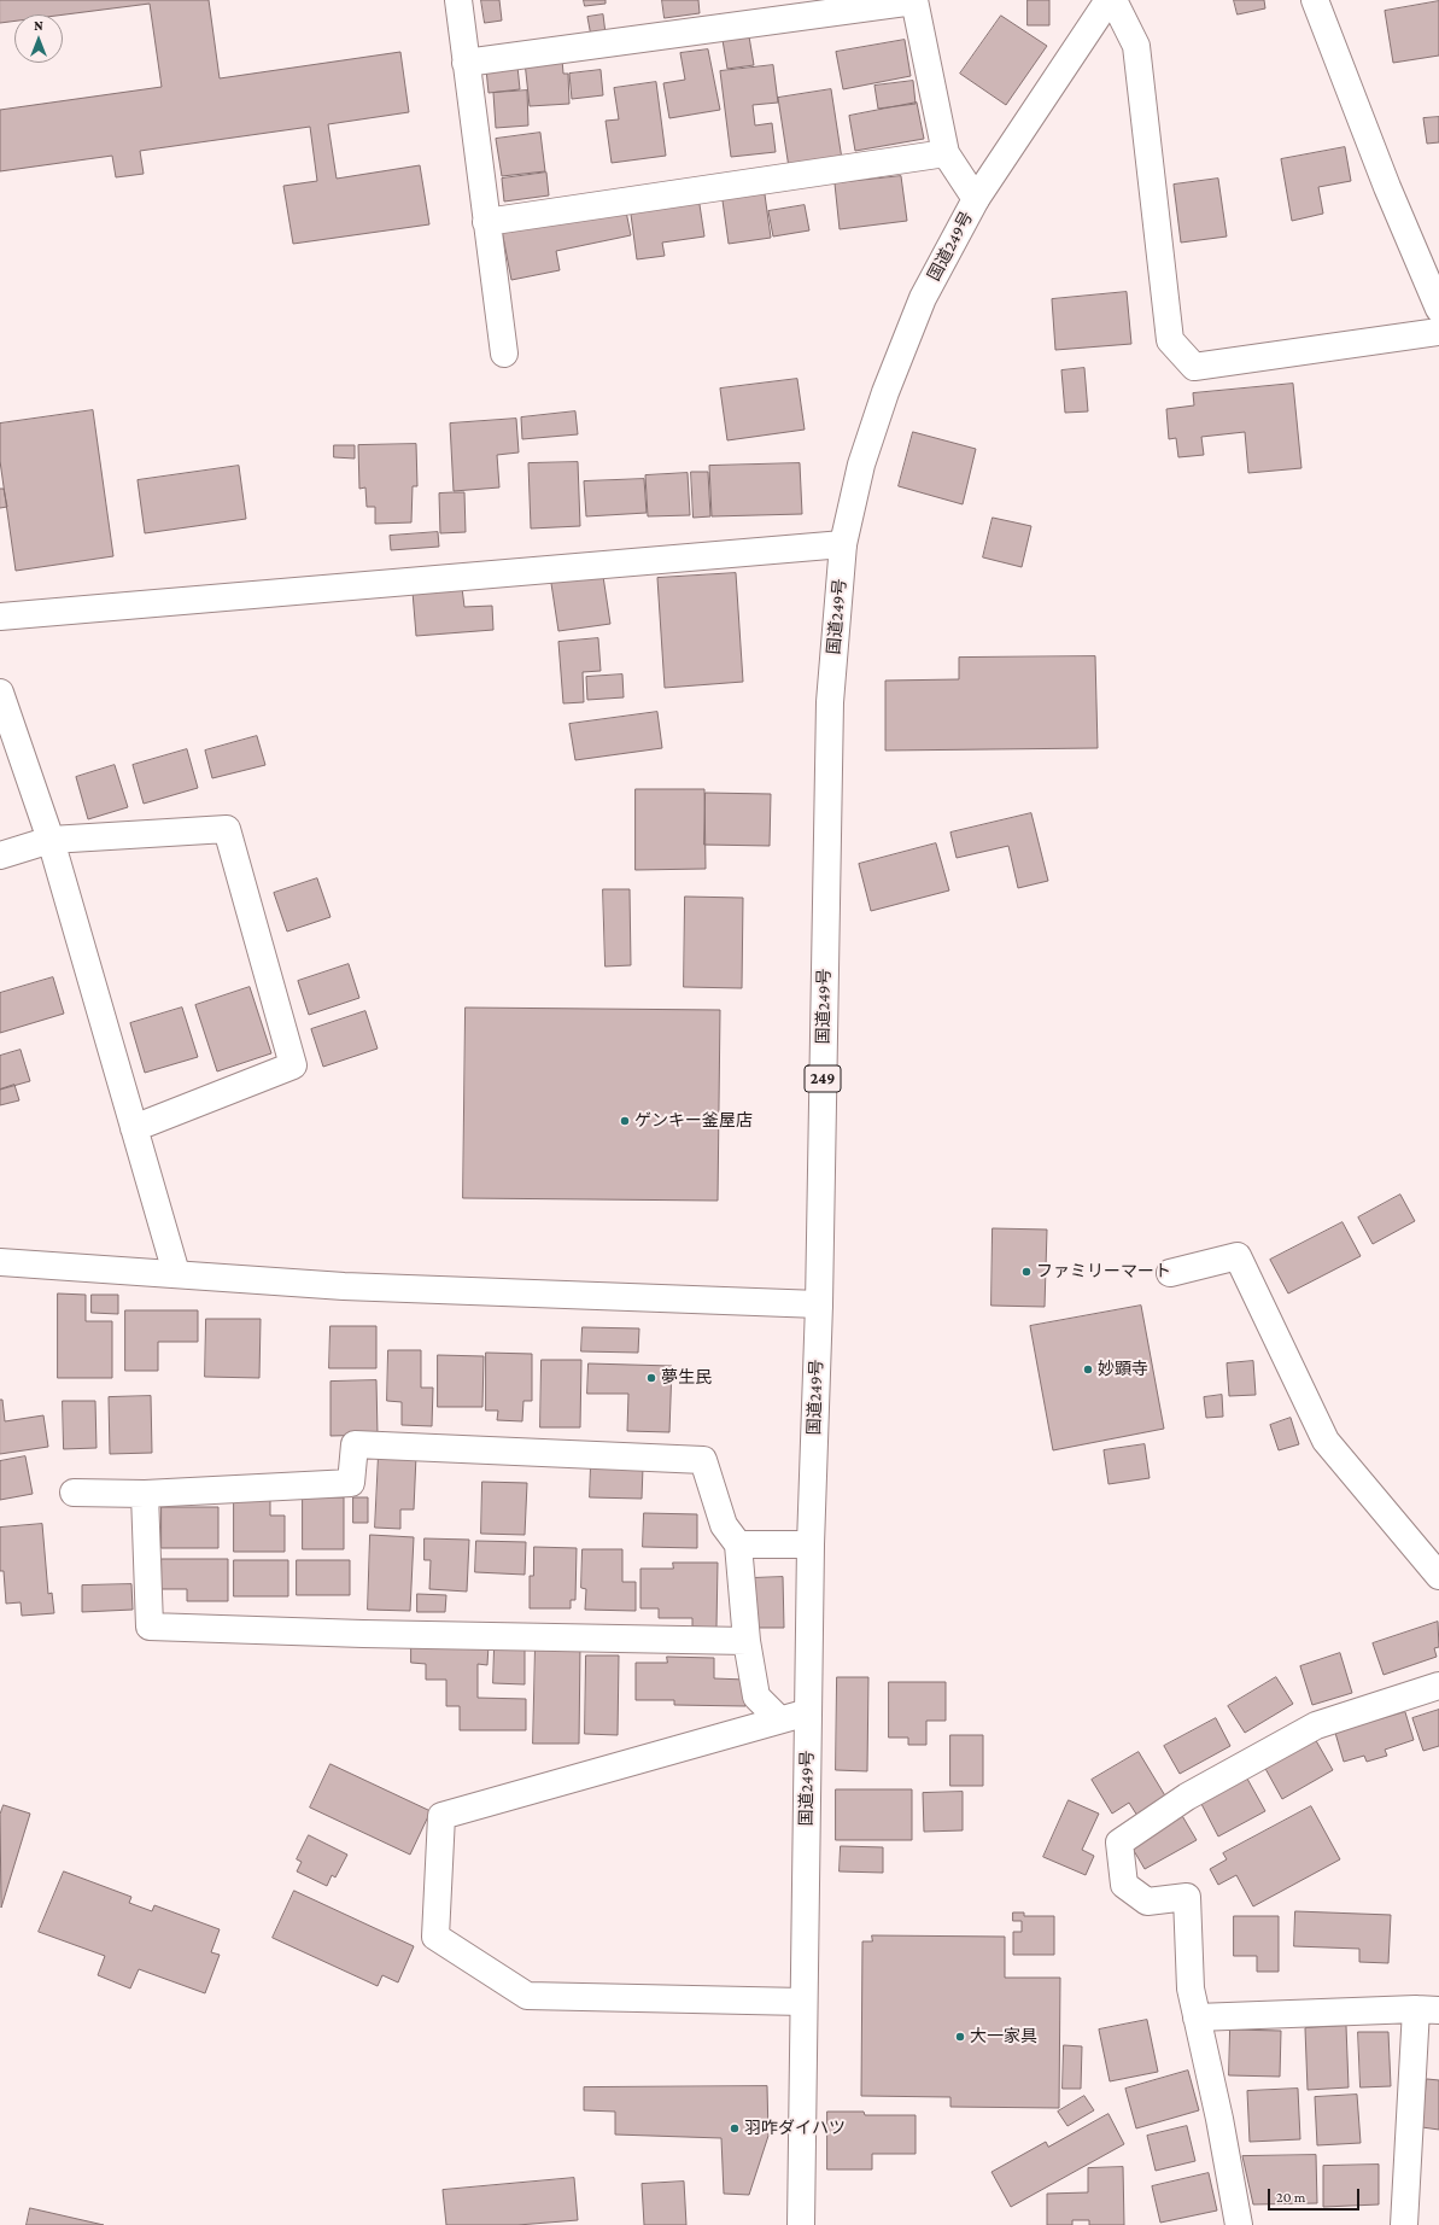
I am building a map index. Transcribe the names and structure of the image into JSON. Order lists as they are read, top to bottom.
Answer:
{
  "streets": {
    "main road": ["国道249号", "249"]
  },
  "places": [
    "ゲンキー釜屋店",
    "ファミリーマート",
    "妙顕寺",
    "夢生民",
    "大一家具",
    "羽咋ダイハツ"
  ],
  "scale_bar": "20 m",
  "north": "top"
}
